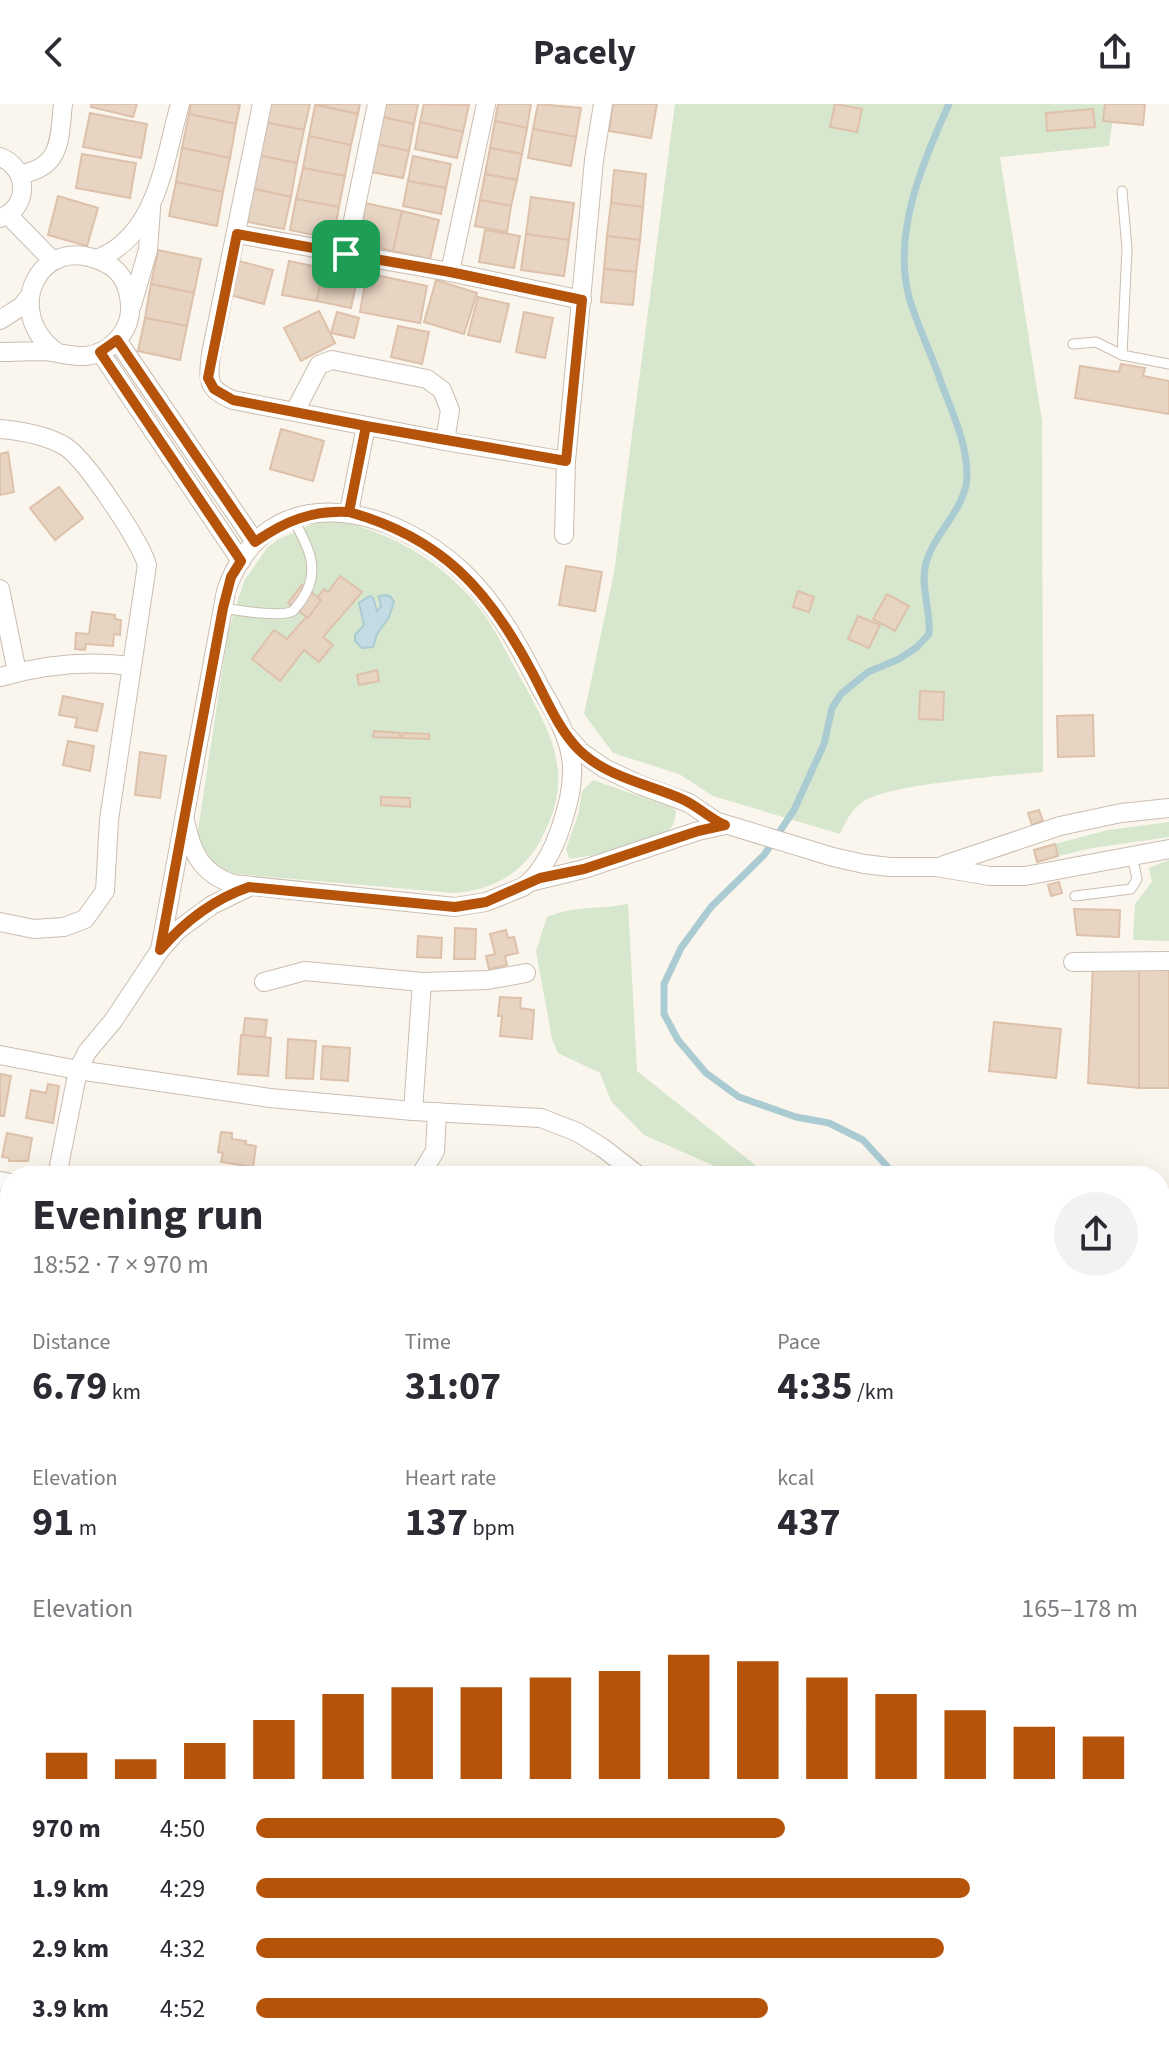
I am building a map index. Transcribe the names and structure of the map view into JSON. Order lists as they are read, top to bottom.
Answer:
{
  "page": {
    "header": "Pacely",
    "heading": ["Evening run", "18:52 · 7 × 970 m"],
    "stats": [
      ["Distance", "6.79 km"],
      ["Time", "31:07"],
      ["Pace", "4:35 /km"],
      ["Elevation", "91 m"],
      ["Heart rate", "137 bpm"],
      ["kcal", "437"]
    ],
    "chart": ["Elevation", "165–178 m"],
    "list": [
      {
        "name": "970 m",
        "note": "4:50"
      },
      {
        "name": "1.9 km",
        "note": "4:29"
      },
      {
        "name": "2.9 km",
        "note": "4:32"
      },
      {
        "name": "3.9 km",
        "note": "4:52"
      }
    ]
  }
}
